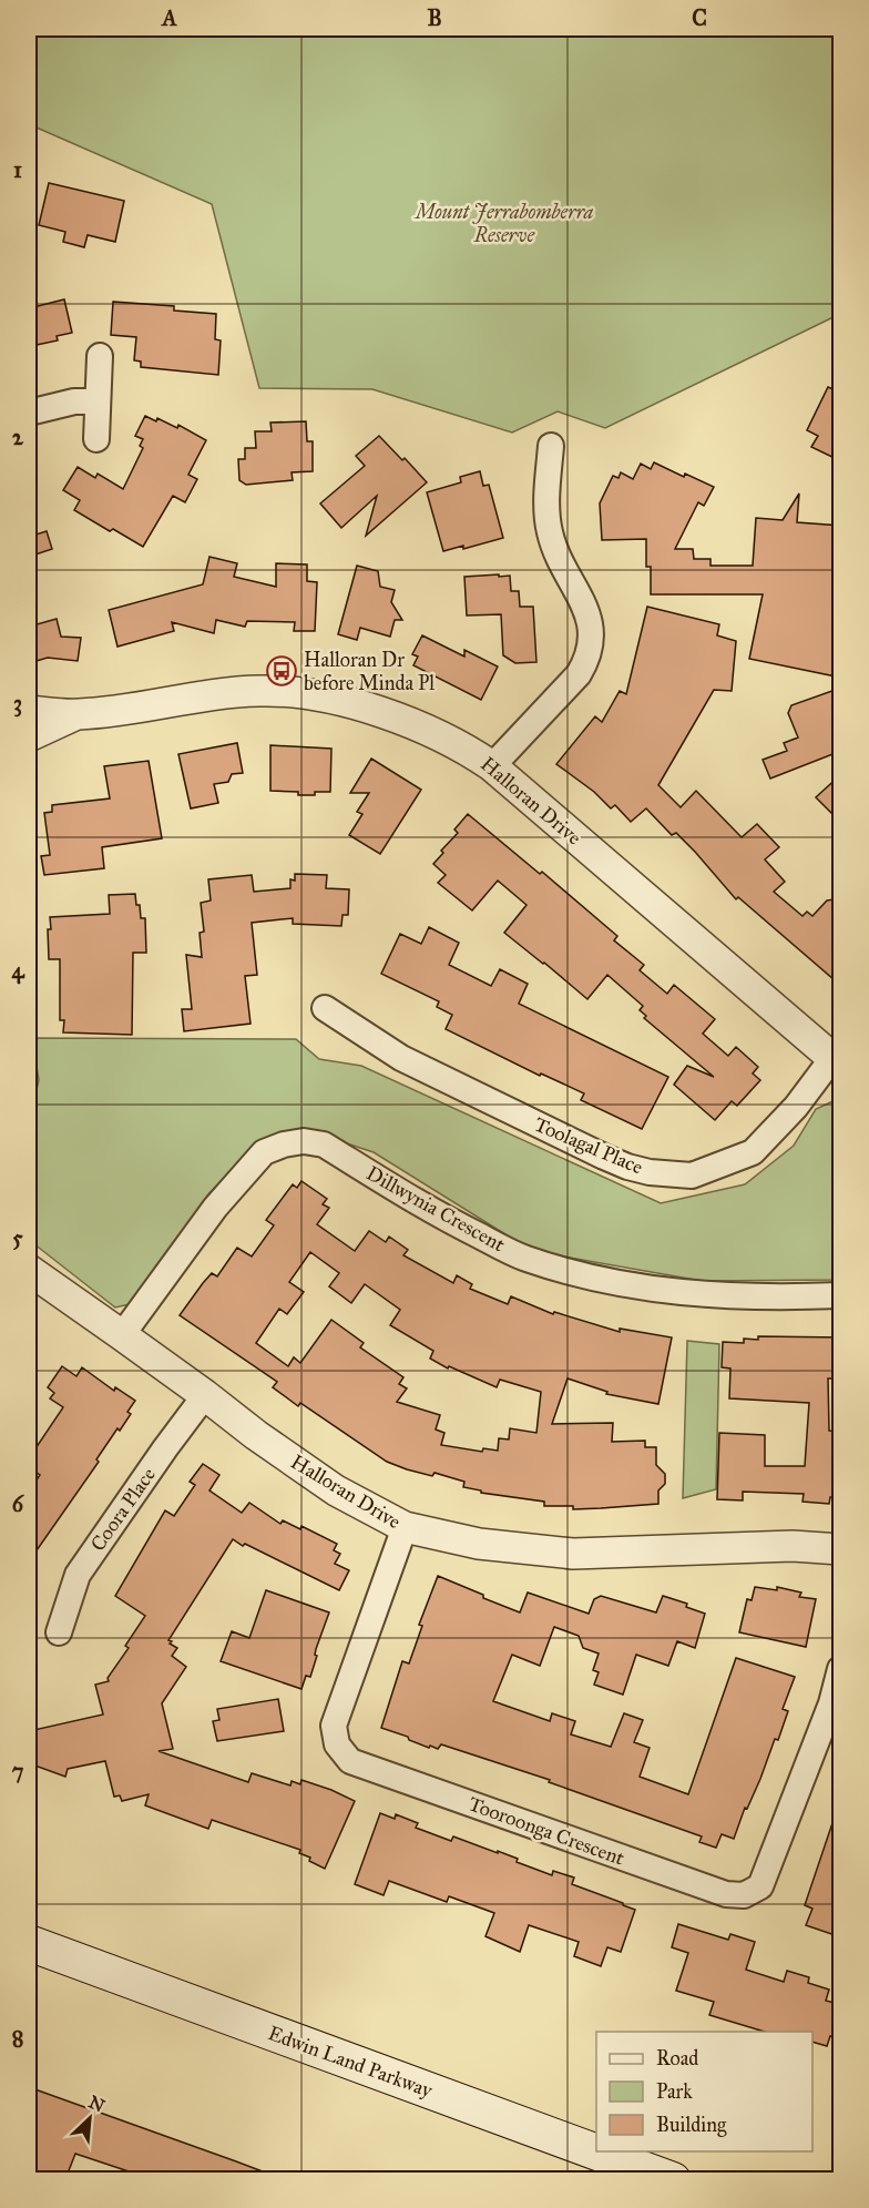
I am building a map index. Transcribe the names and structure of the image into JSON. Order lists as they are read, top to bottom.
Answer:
{
  "streets": {
    "main road": ["Edwin Land Parkway"],
    "street": [
      "Halloran Drive",
      "Toolagal Place",
      "Dillwynia Crescent",
      "Coora Place",
      "Tooroonga Crescent"
    ]
  },
  "crossings": [
    ["Halloran Drive", "Toolagal Place"],
    ["Halloran Drive", "Dillwynia Crescent"],
    ["Halloran Drive", "Coora Place"],
    ["Halloran Drive", "Tooroonga Crescent"]
  ],
  "parks": ["Mount Jerrabomberra Reserve"],
  "places": {
    "bus stop": ["Halloran Dr before Minda Pl"]
  },
  "legend": ["Road", "Park", "Building"],
  "north": "top right",
  "grid": {
    "columns": ["A", "B", "C"],
    "rows": [
      "1",
      "2",
      "3",
      "4",
      "5",
      "6",
      "7",
      "8"
    ]
  }
}
